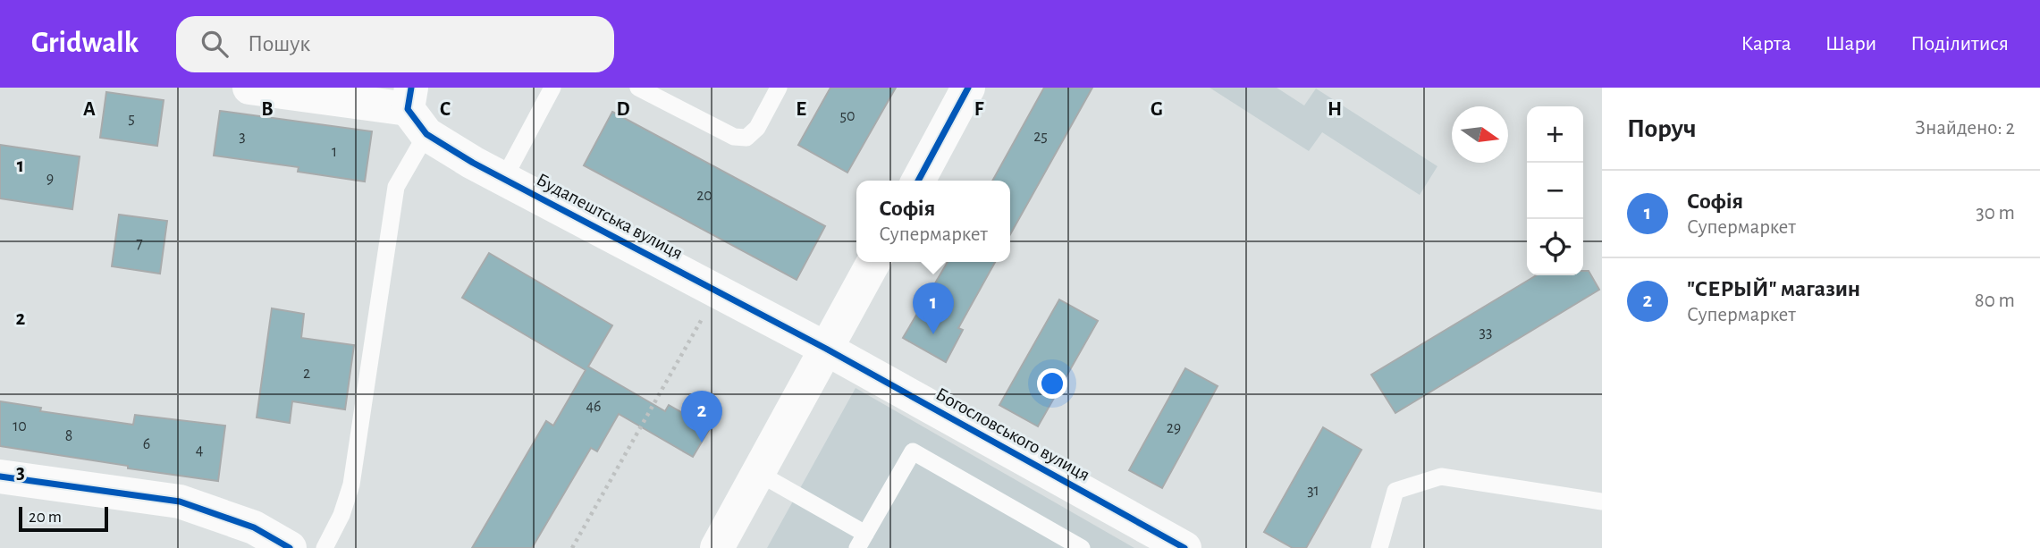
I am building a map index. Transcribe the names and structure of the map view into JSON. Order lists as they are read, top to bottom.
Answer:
{
  "streets": {
    "street": ["Будапештська вулиця", "Богословського вулиця"]
  },
  "crossings": [
    ["Будапештська вулиця", "Богословського вулиця"]
  ],
  "house_numbers": [
    "50",
    "5",
    "3",
    "25",
    "1",
    "9",
    "20",
    "7",
    "33",
    "2",
    "46",
    "10",
    "29",
    "8",
    "6",
    "4",
    "31"
  ],
  "scale_bar": "20 m",
  "north": "right",
  "page": {
    "header": "Gridwalk",
    "search": "Пошук",
    "nav": ["Карта", "Шари", "Поділитися"],
    "heading": ["Поруч", "Знайдено: 2"],
    "map_buttons": ["+", "−"],
    "list": [
      {
        "mark": "1",
        "name": "Софія",
        "note": "Супермаркет",
        "value": "30 m"
      },
      {
        "mark": "2",
        "name": "\"СЕРЫЙ\" магазин",
        "note": "Супермаркет",
        "value": "80 m"
      }
    ],
    "popup": ["Софія", "Супермаркет"],
    "pins": ["1", "2"],
    "scale": "20 m"
  },
  "grid": {
    "columns": [
      "A",
      "B",
      "C",
      "D",
      "E",
      "F",
      "G",
      "H"
    ],
    "rows": ["1", "2", "3"]
  }
}
